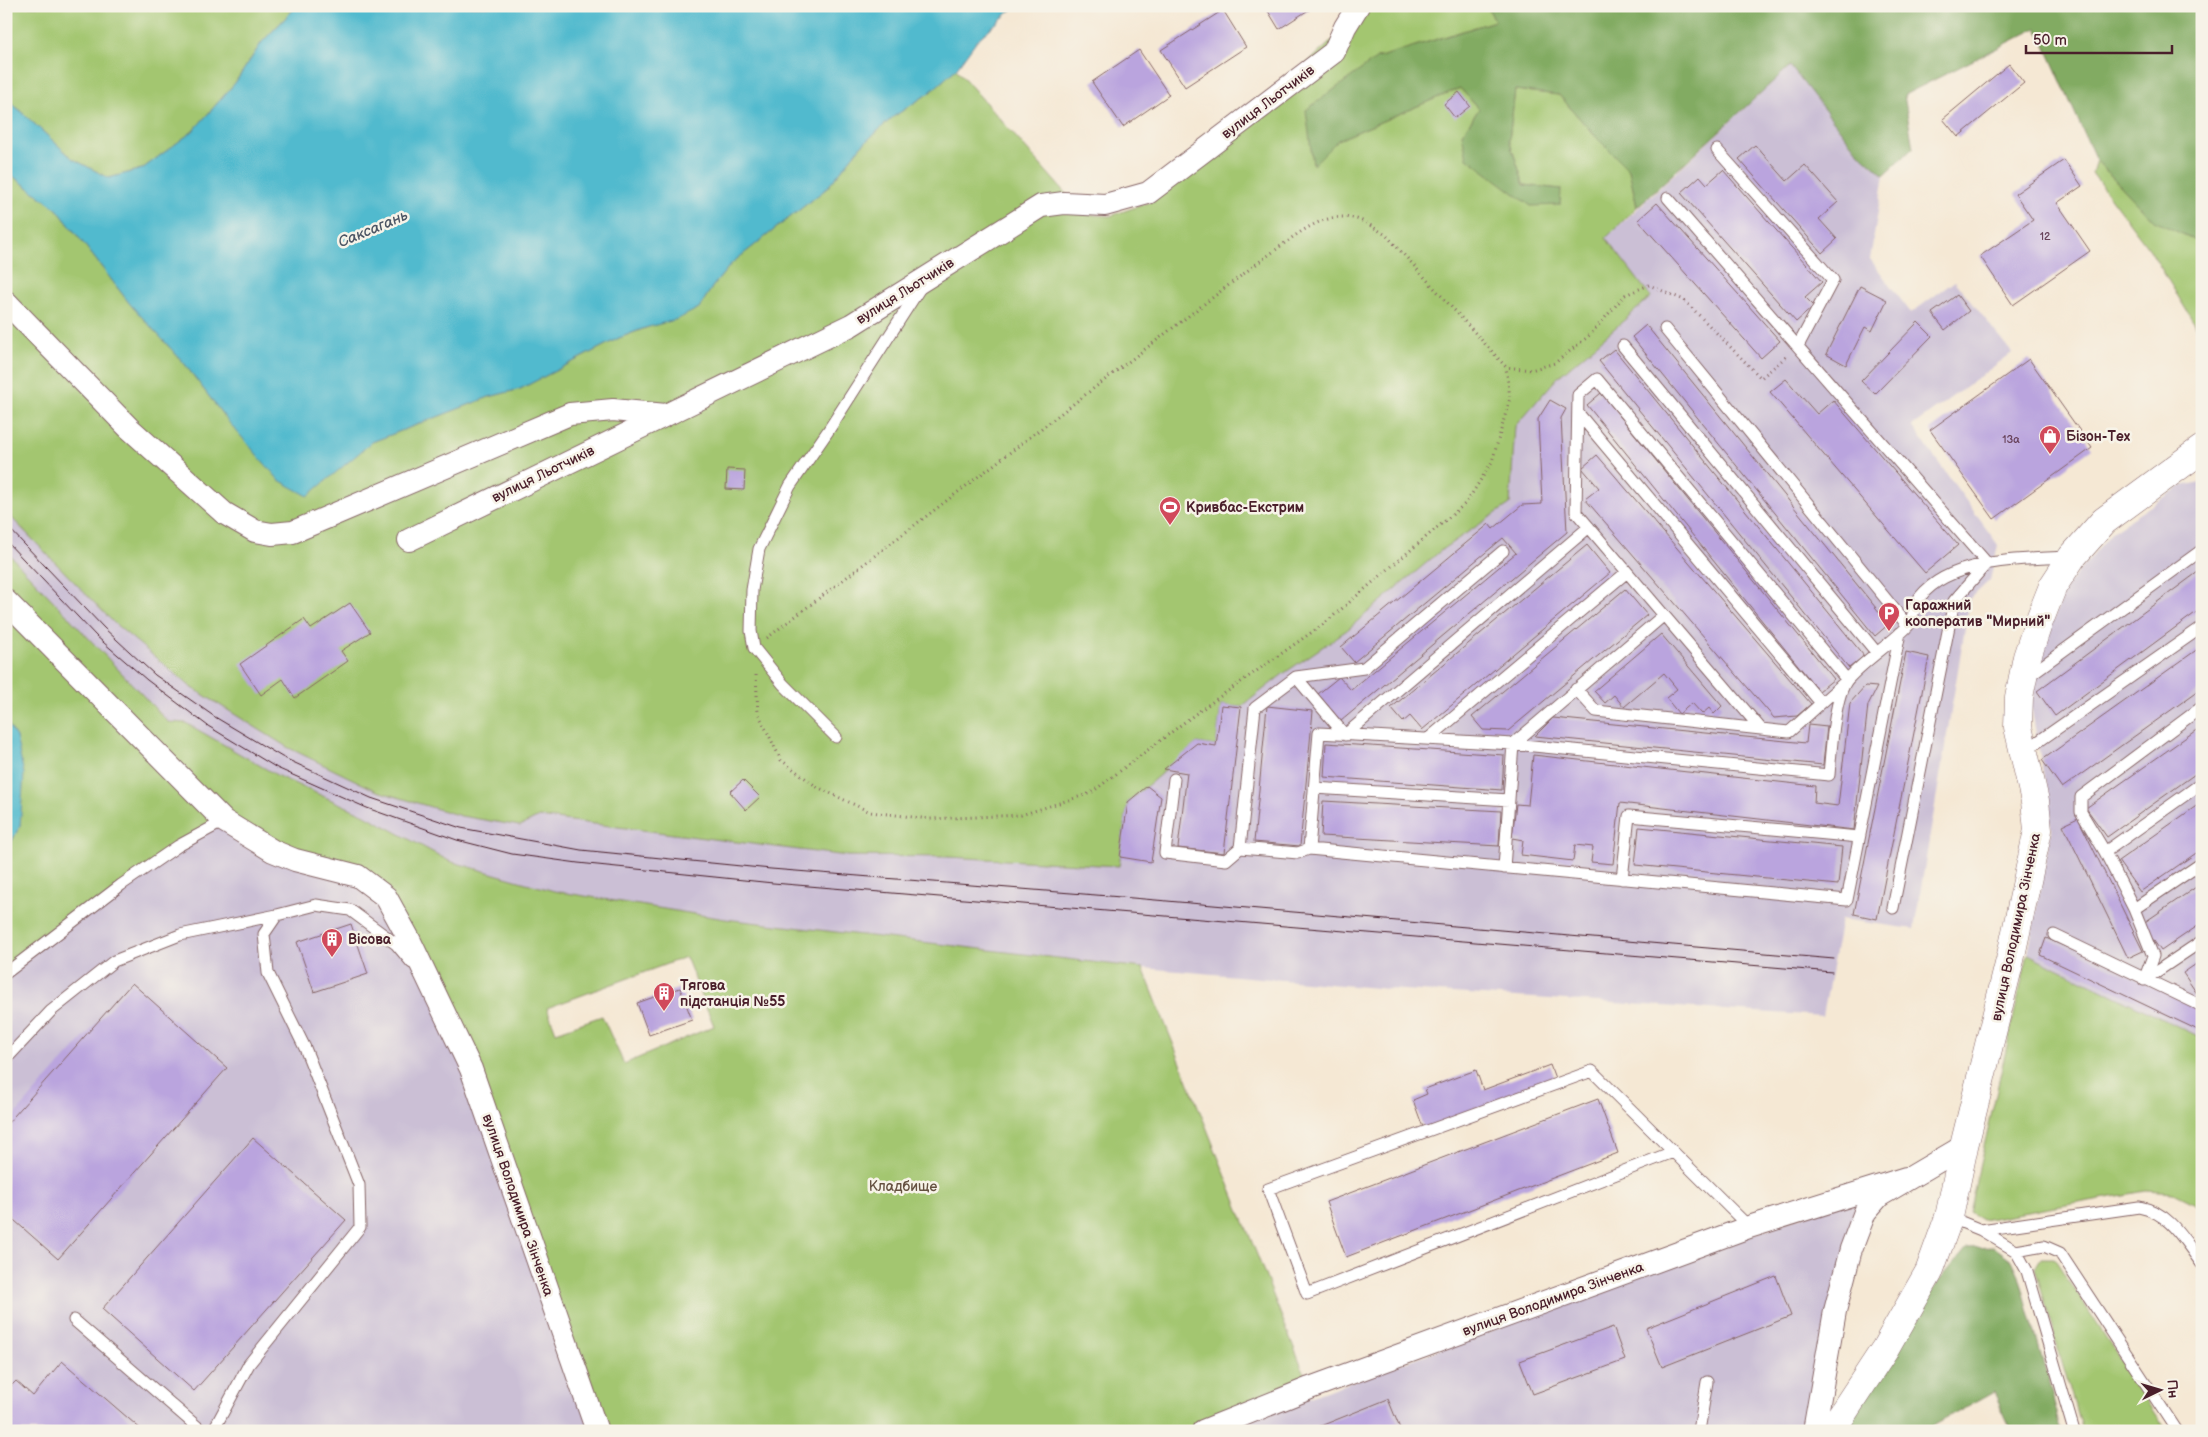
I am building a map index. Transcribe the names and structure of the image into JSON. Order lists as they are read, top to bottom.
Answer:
{
  "streets": {
    "main road": ["вулиця Володимира Зінченка"],
    "street": ["вулиця Льотчиків"]
  },
  "water": ["Саксагань"],
  "parks": ["Кладбище"],
  "places": {
    "shop": ["Бізон-Тех"],
    "sports": ["Кривбас-Екстрим"],
    "parking": ["Гаражний кооператив \"Мирний\""],
    "building": ["Вісова", "Тягова підстанція №55"]
  },
  "house_numbers": ["12", "13а"],
  "scale_bar": "50 m",
  "north": "right"
}
